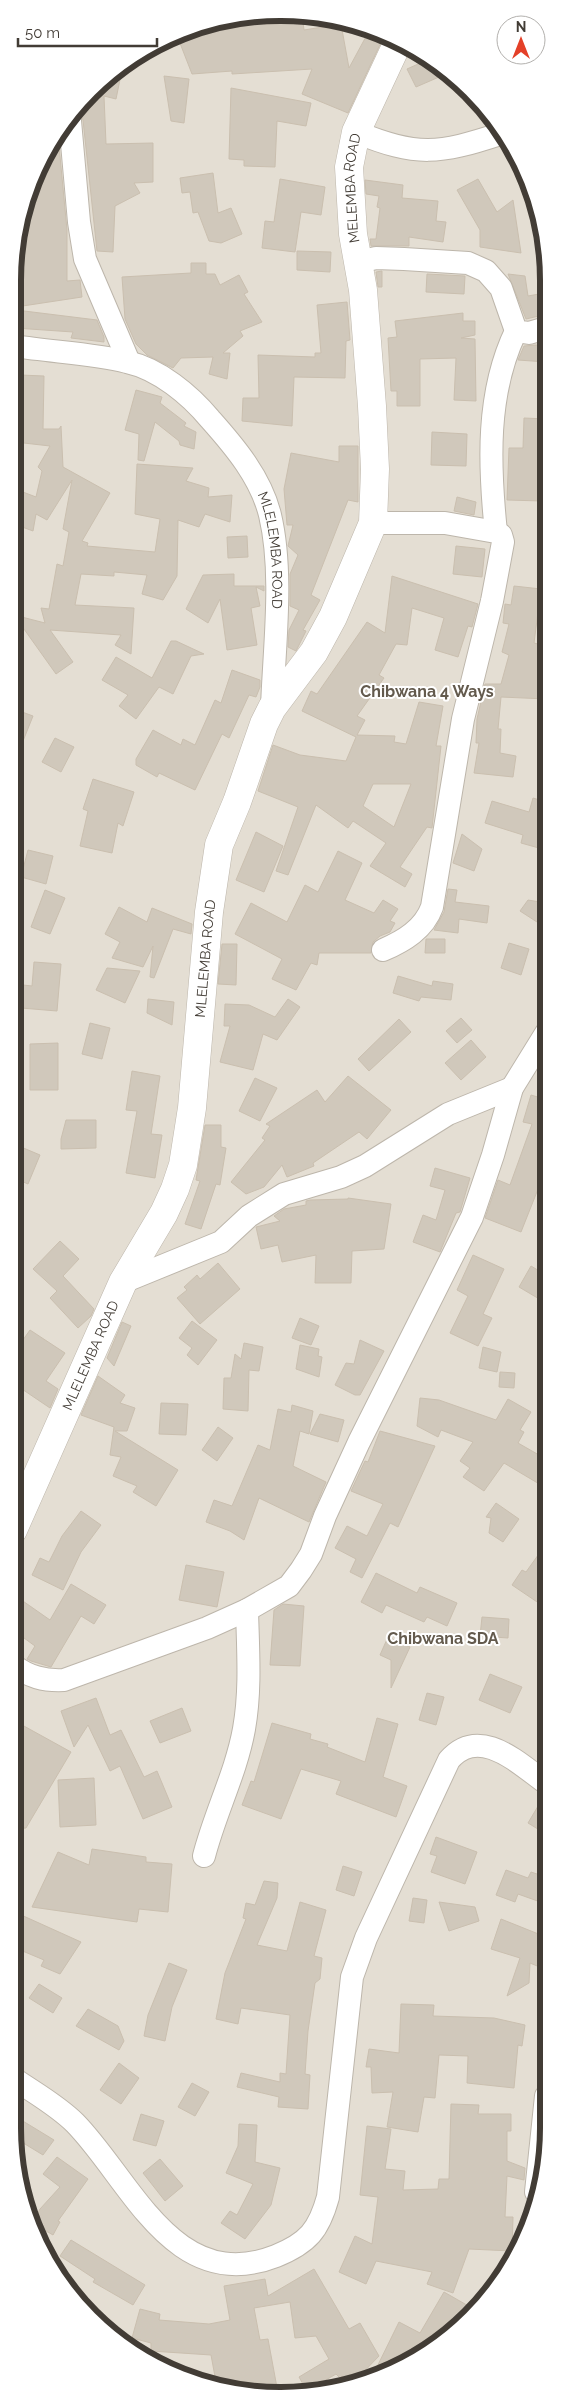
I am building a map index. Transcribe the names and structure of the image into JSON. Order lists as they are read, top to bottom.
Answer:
{
  "streets": {
    "street": ["MELEMBA ROAD", "MLELEMBA ROAD"]
  },
  "districts": ["Chibwana 4 Ways", "Chibwana SDA"],
  "scale_bar": "50 m",
  "north": "top"
}
